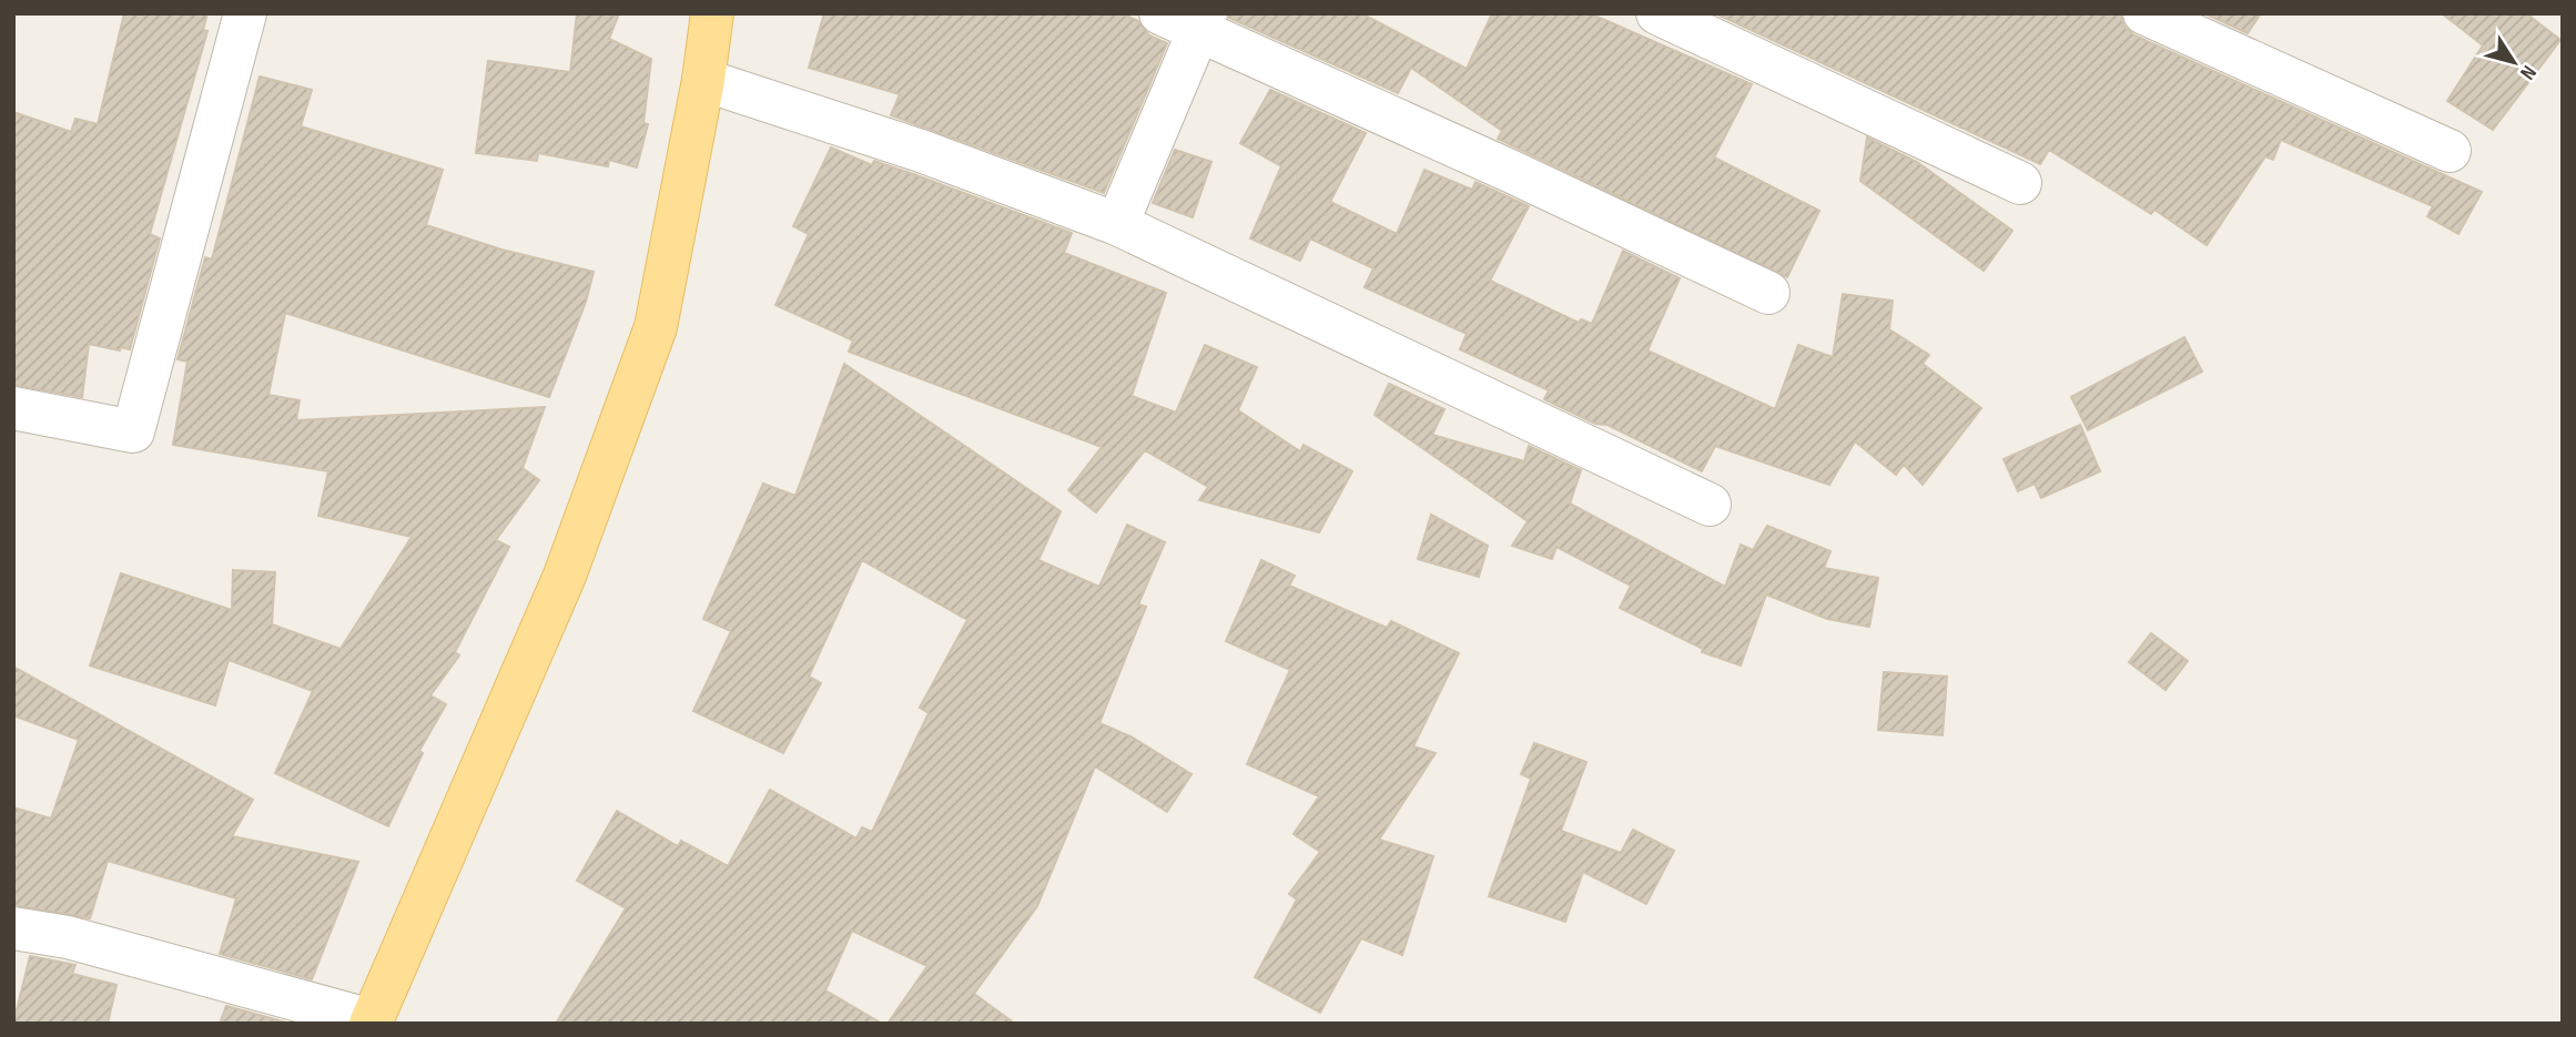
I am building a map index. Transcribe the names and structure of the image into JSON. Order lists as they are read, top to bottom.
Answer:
{
  "north": "bottom right"
}
